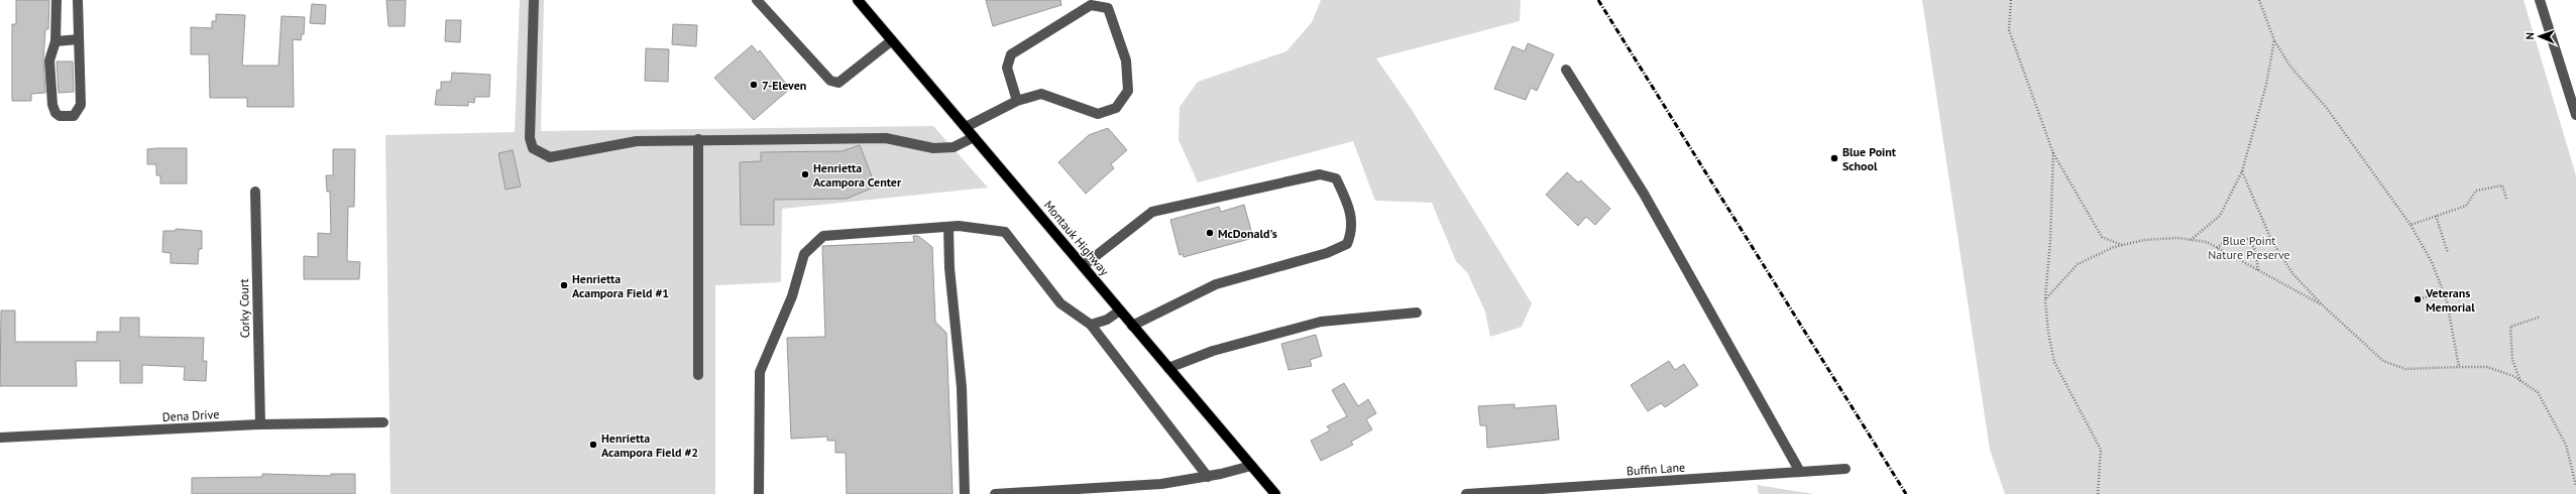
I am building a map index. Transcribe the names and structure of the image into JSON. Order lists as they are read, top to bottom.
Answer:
{
  "streets": {
    "main road": ["Montauk Highway"],
    "street": ["Corky Court", "Dena Drive", "Buffin Lane"]
  },
  "crossings": [
    ["Corky Court", "Dena Drive"]
  ],
  "parks": ["Blue Point Nature Preserve"],
  "places": [
    "7-Eleven",
    "Blue Point School",
    "Henrietta Acampora Center",
    "McDonald's",
    "Henrietta Acampora Field #1",
    "Veterans Memorial",
    "Henrietta Acampora Field #2"
  ],
  "north": "left"
}
